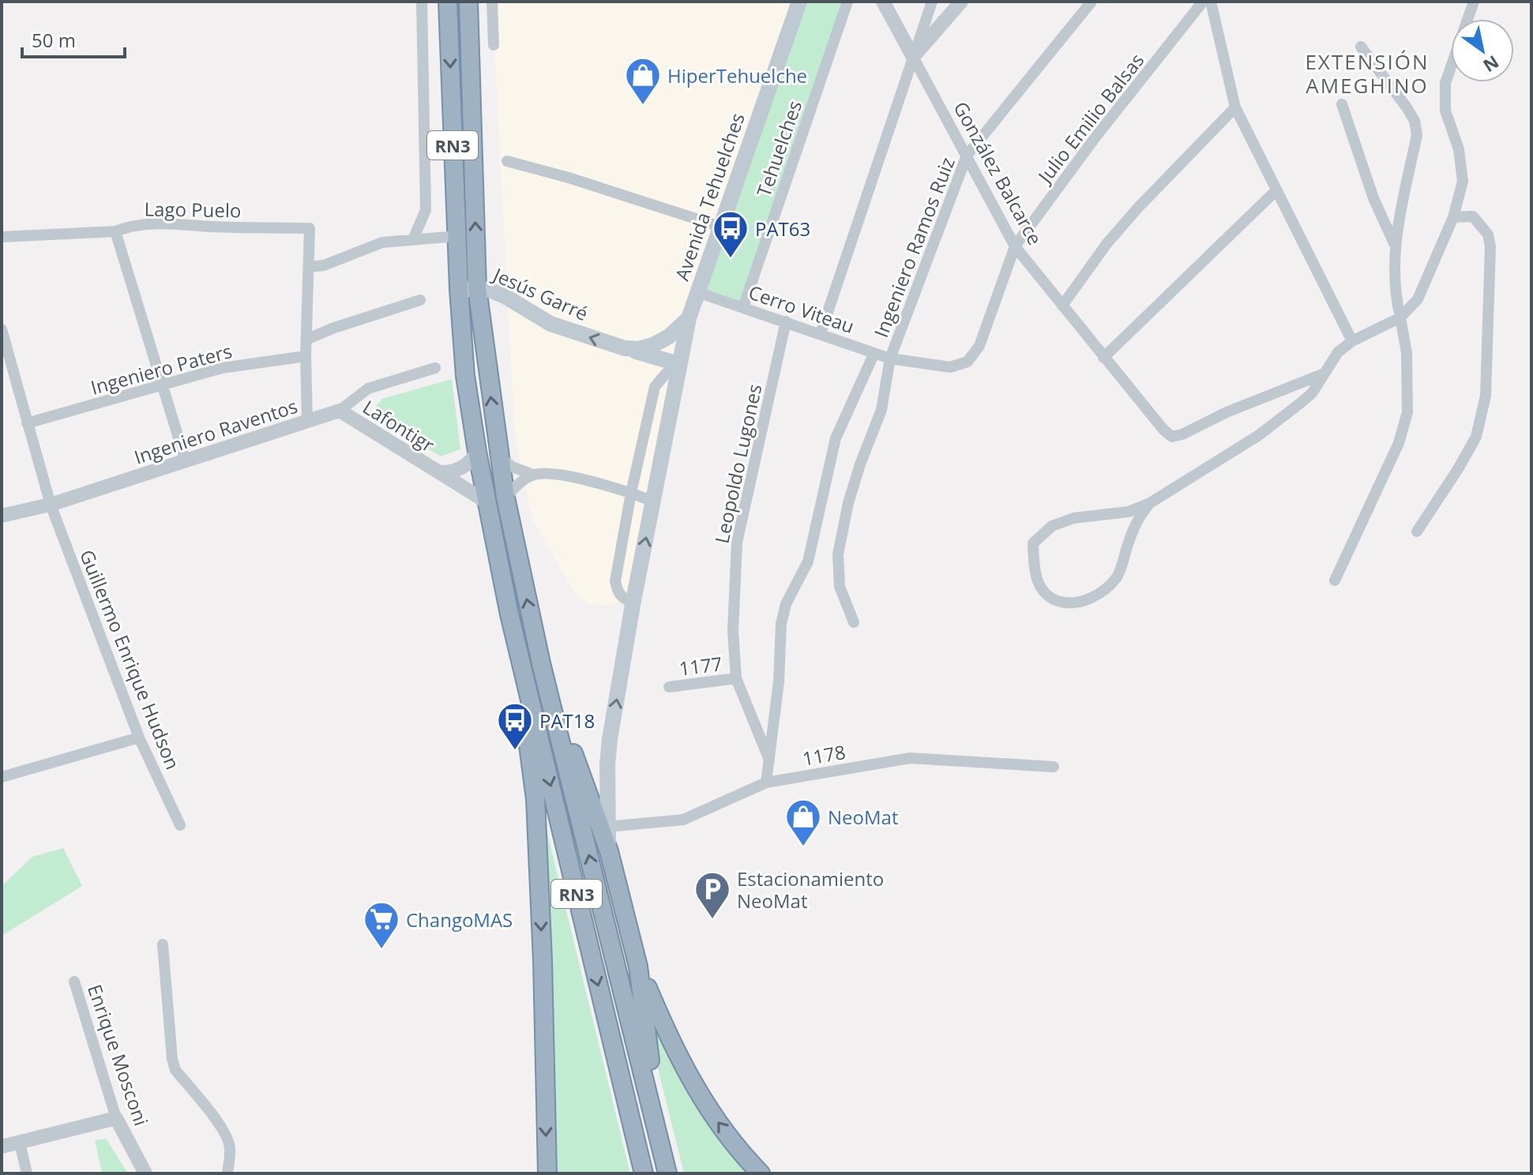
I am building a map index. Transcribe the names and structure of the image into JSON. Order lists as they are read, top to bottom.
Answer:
{
  "streets": {
    "highway": ["RN3"],
    "main road": ["Avenida Tehuelches", "Jesús Garré"],
    "street": [
      "Julio Emilio Balsas",
      "Tehuelches",
      "González Balcarce",
      "Lago Puelo",
      "Ingeniero Ramos Ruiz",
      "Cerro Viteau",
      "Ingeniero Paters",
      "Lafontigr",
      "Ingeniero Raventos",
      "Leopoldo Lugones",
      "Guillermo Enrique Hudson",
      "1177",
      "1178",
      "Enrique Mosconi"
    ]
  },
  "crossings": [
    ["Julio Emilio Balsas", "González Balcarce"],
    ["Julio Emilio Balsas", "Cerro Viteau"],
    ["RN3", "Jesús Garré"],
    ["RN3", "Lafontigr"],
    ["Tehuelches", "Cerro Viteau"],
    ["González Balcarce", "Ingeniero Ramos Ruiz"],
    ["Avenida Tehuelches", "Jesús Garré"],
    ["Avenida Tehuelches", "Cerro Viteau"],
    ["Avenida Tehuelches", "1178"],
    ["Ingeniero Ramos Ruiz", "Cerro Viteau"],
    ["Ingeniero Ramos Ruiz", "Leopoldo Lugones"],
    ["Ingeniero Ramos Ruiz", "1178"],
    ["Cerro Viteau", "Leopoldo Lugones"],
    ["Ingeniero Paters", "Guillermo Enrique Hudson"],
    ["Lafontigr", "Ingeniero Raventos"],
    ["Ingeniero Raventos", "Guillermo Enrique Hudson"],
    ["Leopoldo Lugones", "1177"]
  ],
  "one_way": ["Avenida Tehuelches", "Jesús Garré"],
  "districts": ["EXTENSIÓN AMEGHINO"],
  "places": {
    "shop": ["HiperTehuelche", "NeoMat"],
    "bus stop": ["PAT63", "PAT18"],
    "parking": ["Estacionamiento NeoMat"],
    "supermarket": ["ChangoMAS"]
  },
  "scale_bar": "50 m",
  "north": "bottom right"
}
